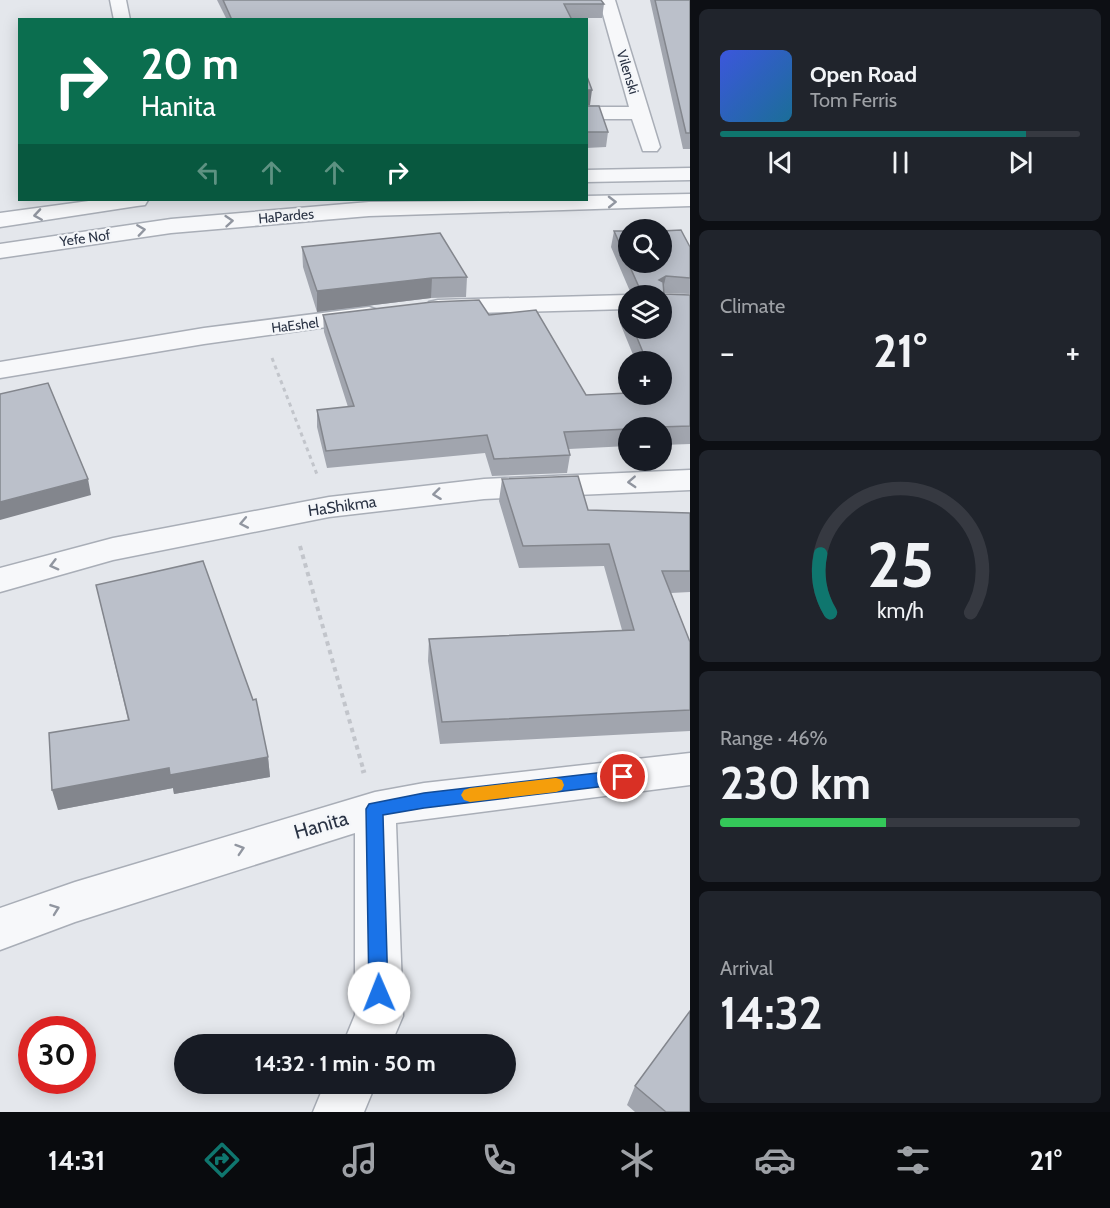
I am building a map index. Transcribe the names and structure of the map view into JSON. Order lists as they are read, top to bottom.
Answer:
{
  "streets": {
    "street": [
      "Vilenski",
      "HaPardes",
      "Yefe Nof",
      "HaEshel",
      "HaShikma",
      "Hanita"
    ]
  },
  "crossings": [
    ["HaPardes", "Yefe Nof"]
  ],
  "one_way": ["HaPardes", "HaShikma", "Hanita"],
  "page": {
    "turn": ["20 m", "Hanita"],
    "song": ["Open Road", "Tom Ferris"],
    "map_buttons": ["+", "−"],
    "tile": [
      "Climate",
      ["Range · 46%", "230 km"],
      ["Arrival", "14:32"]
    ],
    "heat": ["−", "21°", "+"],
    "limit": "30",
    "trip": "14:32 · 1 min · 50 m",
    "tabs": ["14:31", "21°"],
    "gauge": ["25", "km/h"]
  }
}
